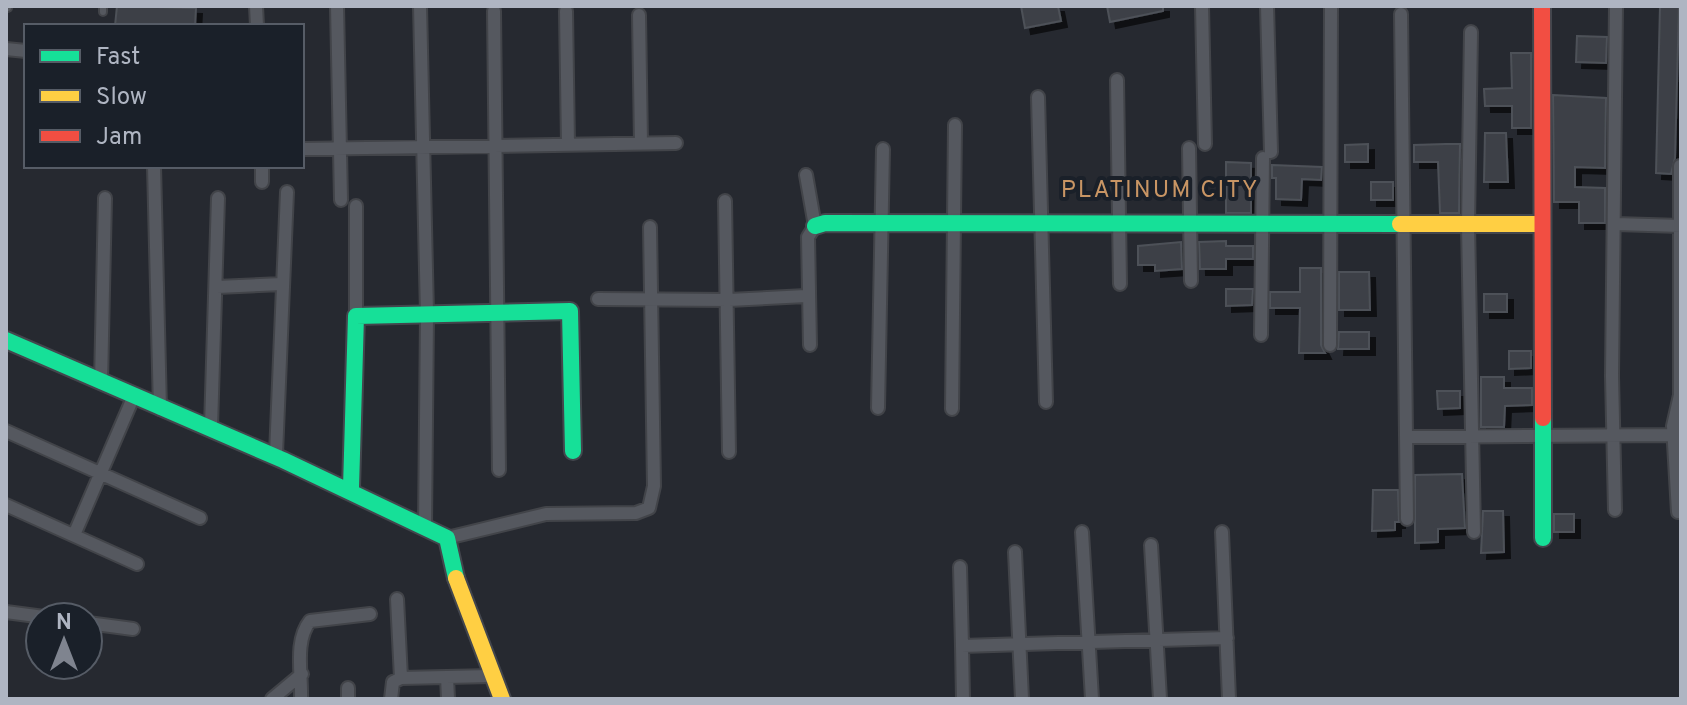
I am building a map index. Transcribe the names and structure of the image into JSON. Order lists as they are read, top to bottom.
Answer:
{
  "districts": ["PLATINUM CITY"],
  "legend": ["Fast", "Slow", "Jam"],
  "north": "top"
}
